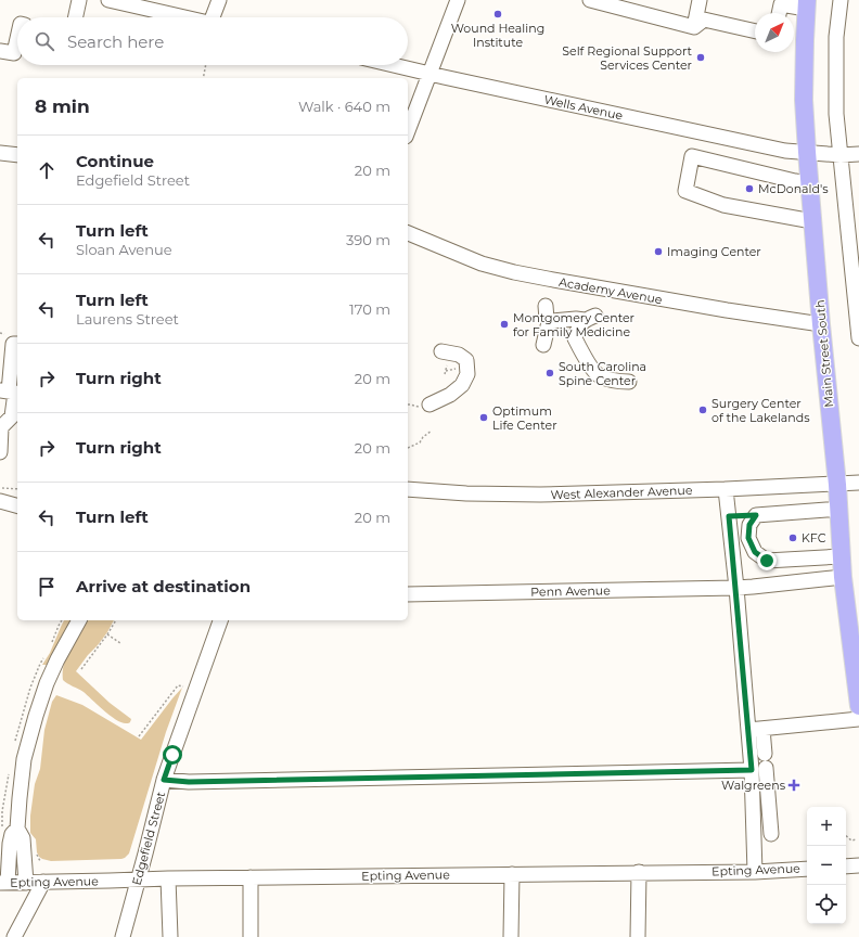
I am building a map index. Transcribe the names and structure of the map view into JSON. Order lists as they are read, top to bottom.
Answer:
{
  "streets": {
    "main road": ["Main Street South"],
    "street": [
      "Wells Avenue",
      "Academy Avenue",
      "West Alexander Avenue",
      "Penn Avenue",
      "Edgefield Street",
      "Epting Avenue"
    ]
  },
  "crossings": [
    ["Wells Avenue", "Main Street South"],
    ["Academy Avenue", "Main Street South"],
    ["Main Street South", "West Alexander Avenue"],
    ["Main Street South", "Penn Avenue"],
    ["Edgefield Street", "Epting Avenue"]
  ],
  "places": {
    "other": [
      "Wound Healing Institute",
      "Self Regional Support Services Center",
      "McDonald's",
      "Imaging Center",
      "Montgomery Center for Family Medicine",
      "South Carolina Spine Center",
      "Surgery Center of the Lakelands",
      "Optimum Life Center",
      "KFC"
    ],
    "health": ["Walgreens"]
  },
  "north": "top right",
  "page": {
    "search": "Search here",
    "heading": ["8 min", "Walk · 640 m"],
    "list": [
      ["Continue", "Edgefield Street", "20 m"],
      ["Turn left", "Sloan Avenue", "390 m"],
      ["Turn left", "Laurens Street", "170 m"],
      ["Turn right", "20 m"],
      ["Turn right", "20 m"],
      ["Turn left", "20 m"],
      "Arrive at destination"
    ],
    "map_buttons": ["+", "−"]
  }
}
